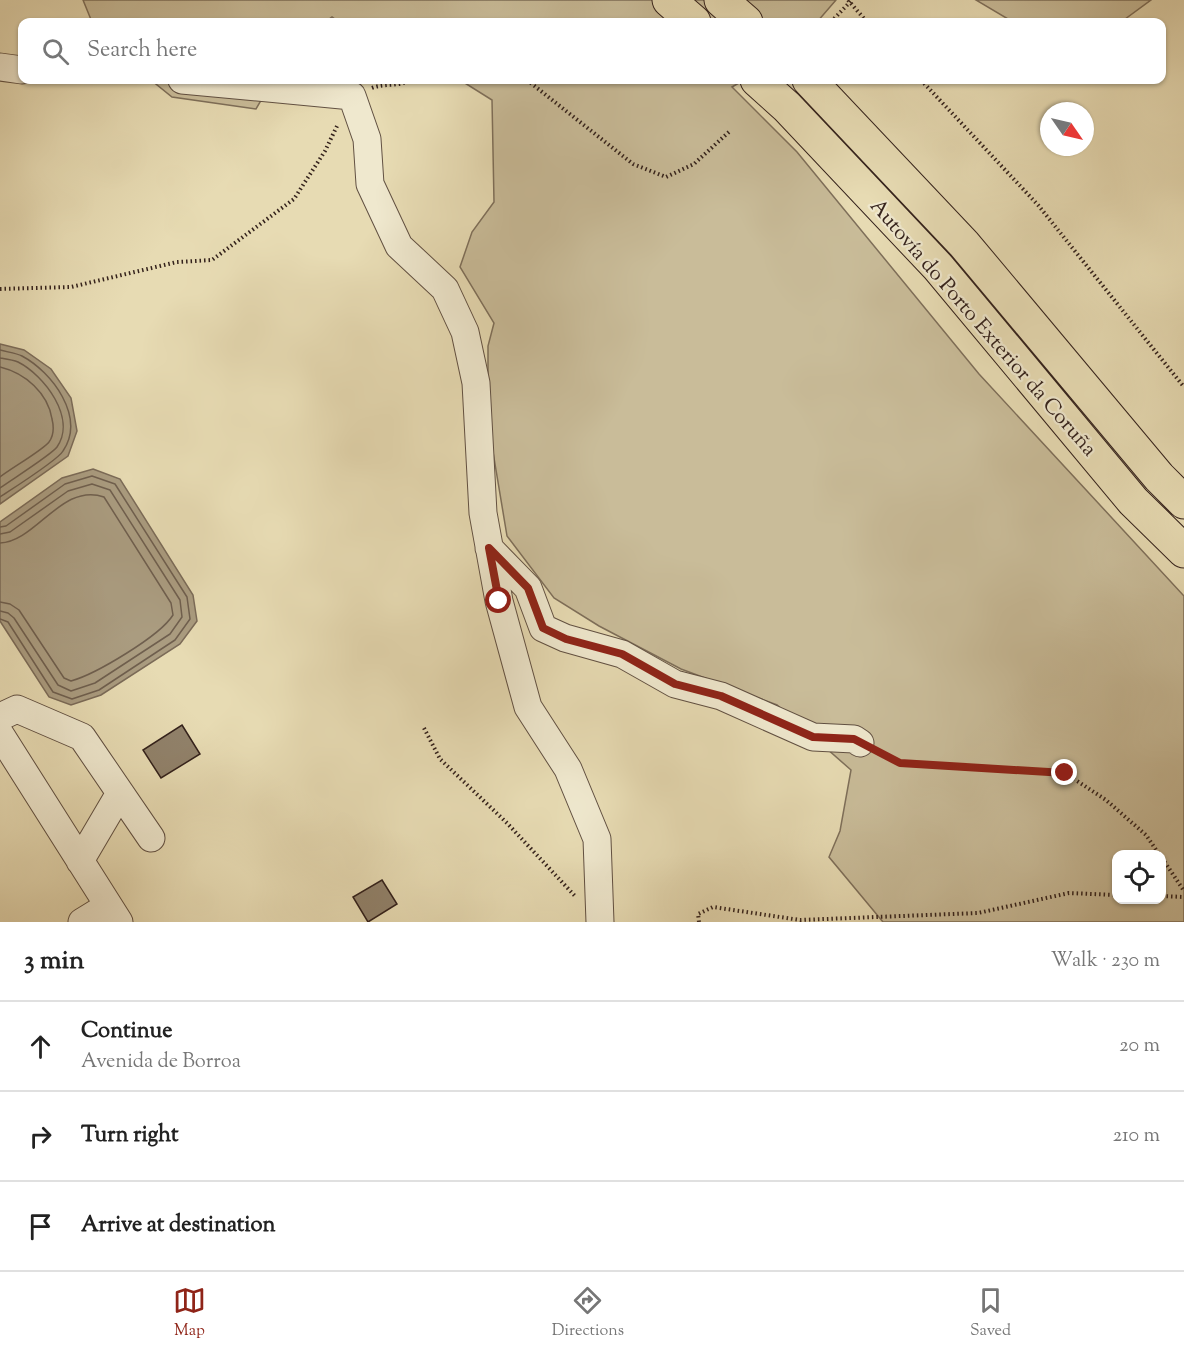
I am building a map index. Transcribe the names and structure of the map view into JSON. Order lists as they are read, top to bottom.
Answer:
{
  "streets": {
    "highway": ["Autovía do Porto Exterior da Coruña"]
  },
  "north": "bottom right",
  "page": {
    "search": "Search here",
    "heading": ["3 min", "Walk · 230 m"],
    "list": [
      ["Continue", "Avenida de Borroa", "20 m"],
      ["Turn right", "210 m"],
      "Arrive at destination"
    ],
    "nav": ["Map", "Directions", "Saved"]
  }
}
